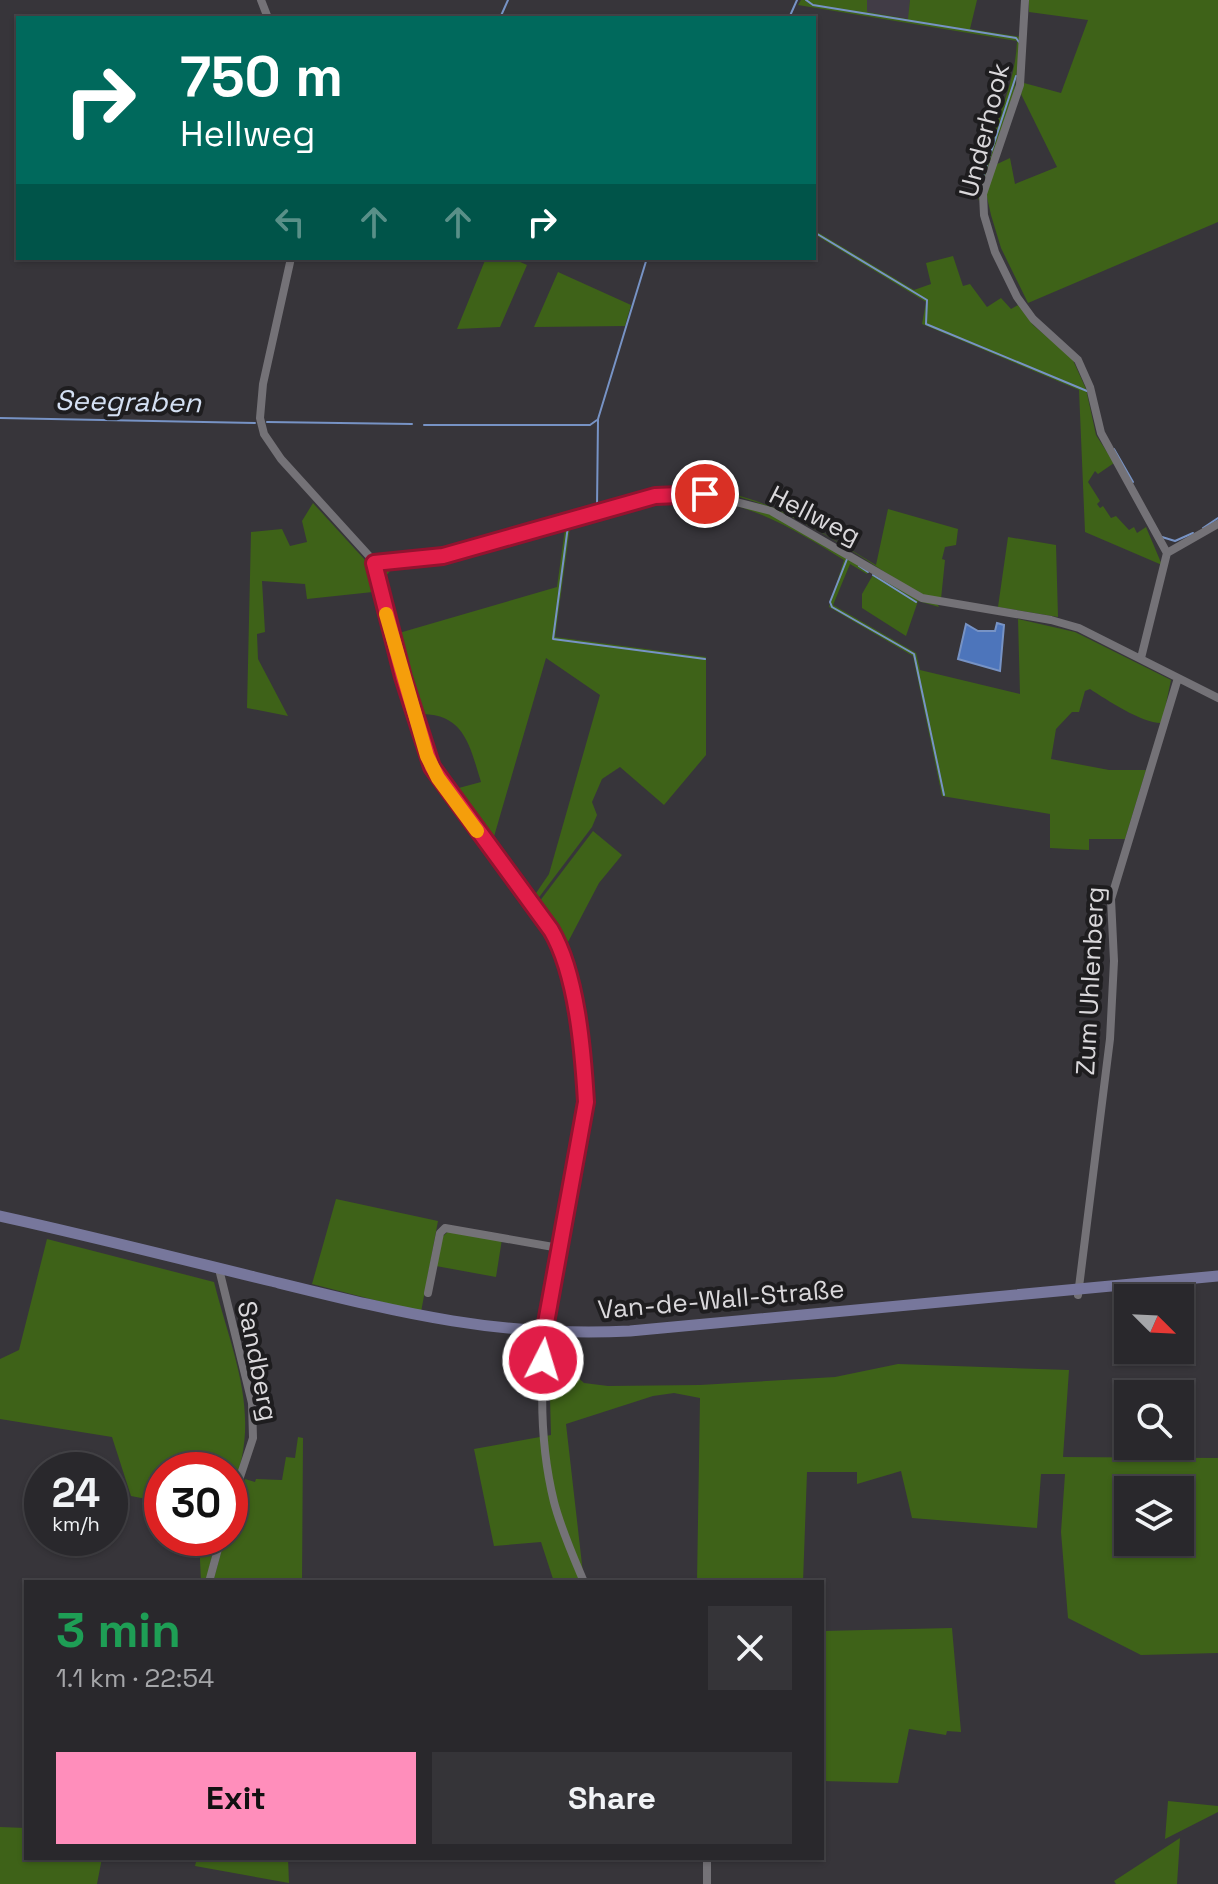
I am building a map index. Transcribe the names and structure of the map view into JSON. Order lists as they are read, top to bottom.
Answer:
{
  "streets": {
    "main road": ["Van-de-Wall-Straße"],
    "street": [
      "Underhook",
      "Hellweg",
      "Zum Uhlenberg",
      "Sandberg"
    ]
  },
  "crossings": [
    ["Hellweg", "Zum Uhlenberg"],
    ["Zum Uhlenberg", "Van-de-Wall-Straße"],
    ["Van-de-Wall-Straße", "Sandberg"]
  ],
  "water": ["Seegraben"],
  "north": "bottom right",
  "page": {
    "turn": ["750 m", "Hellweg"],
    "speed": "24 km/h",
    "limit": "30",
    "heading": ["3 min", "1.1 km · 22:54"],
    "buttons": ["Exit", "Share"]
  }
}
